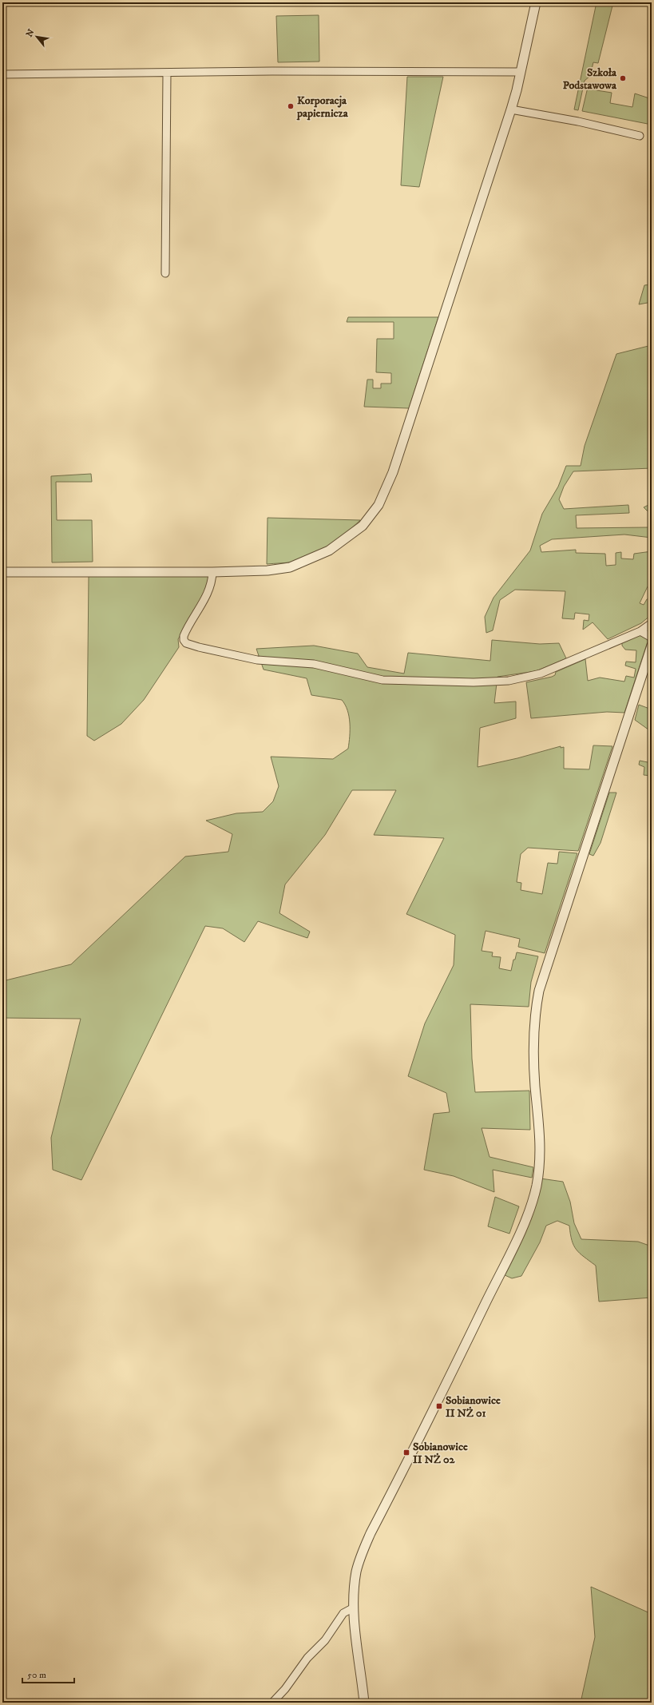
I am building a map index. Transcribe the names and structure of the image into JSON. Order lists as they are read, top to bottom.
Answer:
{
  "places": {
    "other": ["Szkoła Podstawowa", "Korporacja papiernicza"],
    "transit": ["Sobianowice II NŻ 01", "Sobianowice II NŻ 02"]
  },
  "scale_bar": "50 m",
  "north": "top left"
}
